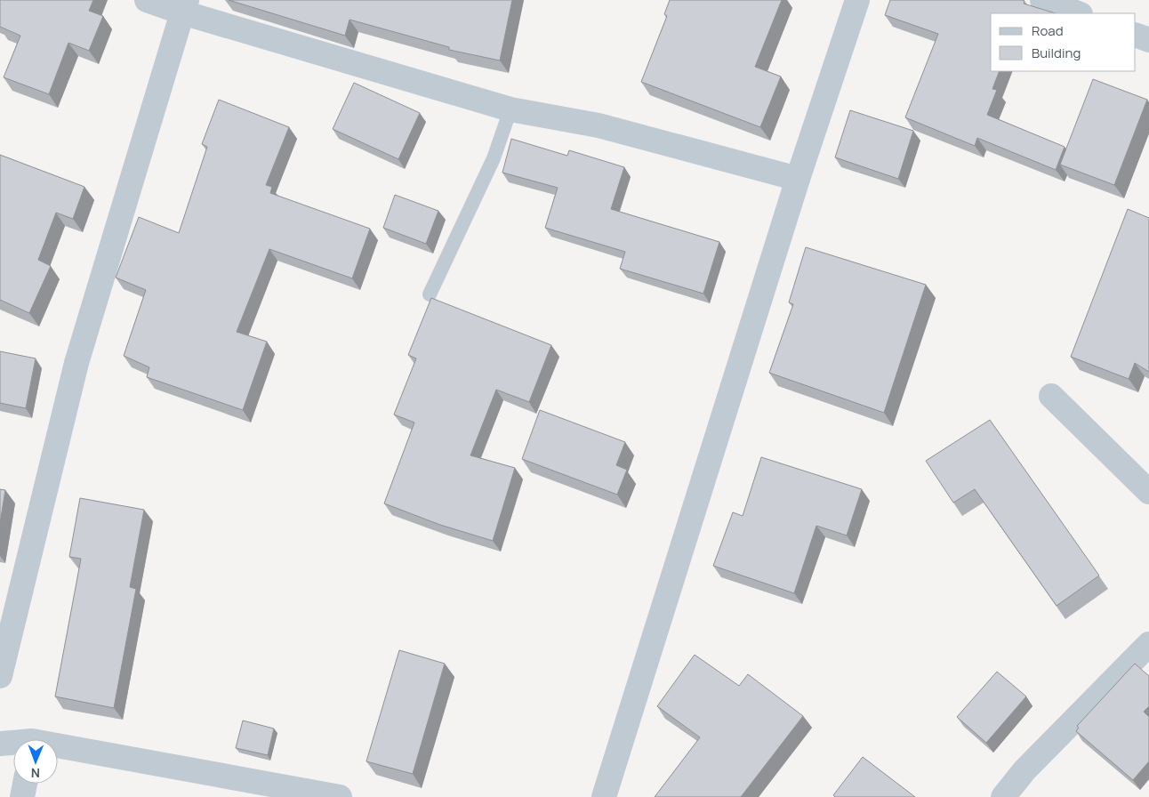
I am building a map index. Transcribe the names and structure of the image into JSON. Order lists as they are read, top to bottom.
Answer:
{
  "legend": ["Road", "Building"],
  "north": "bottom"
}
